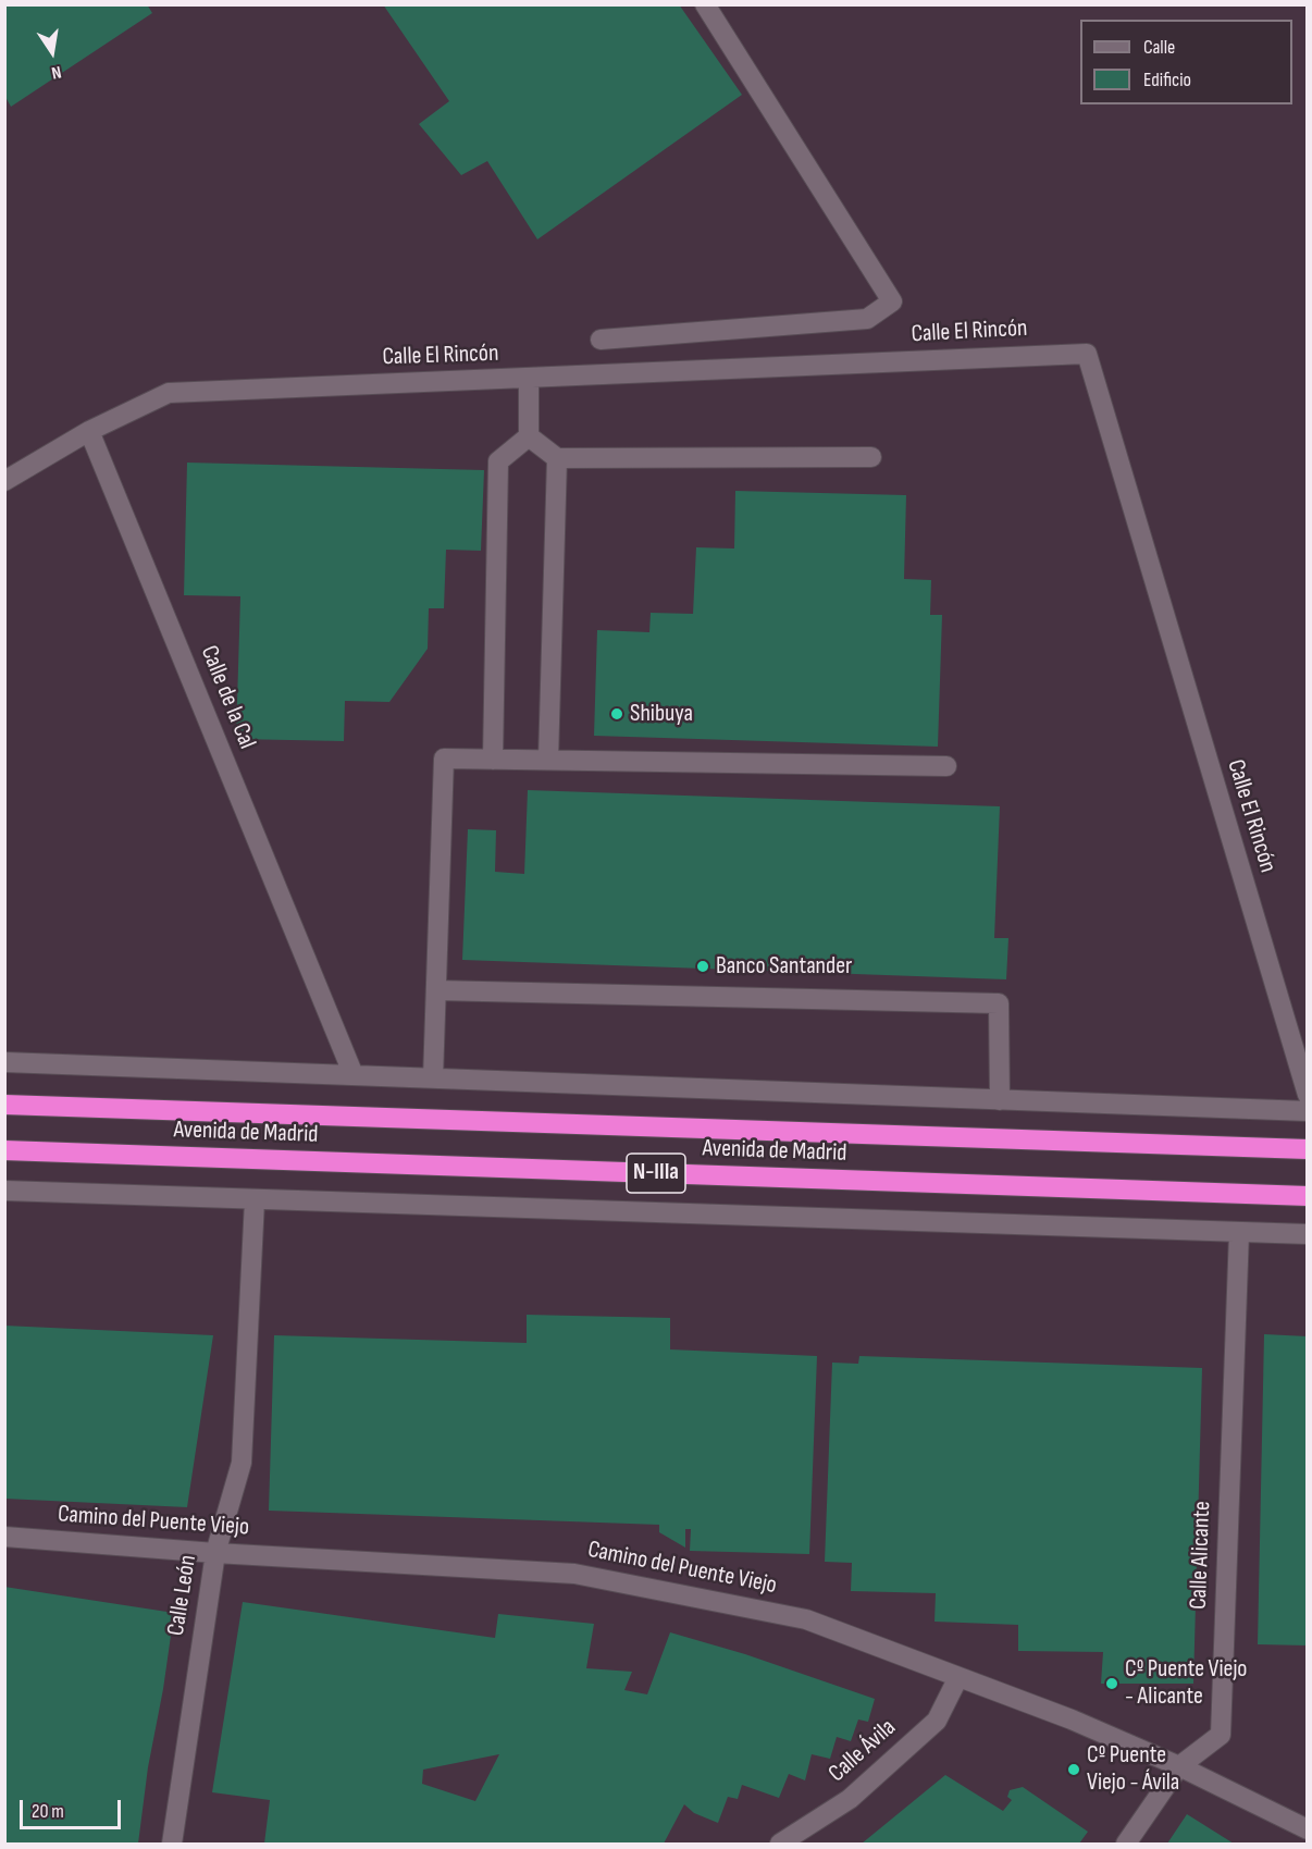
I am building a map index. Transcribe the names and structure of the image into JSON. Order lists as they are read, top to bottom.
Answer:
{
  "streets": {
    "highway": ["Avenida de Madrid", "N-IIIa"],
    "street": [
      "Calle El Rincón",
      "Calle de la Cal",
      "Camino del Puente Viejo",
      "Calle Alicante",
      "Calle León",
      "Calle Ávila"
    ]
  },
  "crossings": [
    ["Calle El Rincón", "Calle de la Cal"],
    ["Camino del Puente Viejo", "Calle Alicante"],
    ["Camino del Puente Viejo", "Calle León"],
    ["Camino del Puente Viejo", "Calle Ávila"]
  ],
  "places": [
    "Shibuya",
    "Banco Santander",
    "Cº Puente Viejo - Alicante",
    "Cº Puente Viejo - Ávila"
  ],
  "legend": ["Calle", "Edificio"],
  "scale_bar": "20 m",
  "north": "bottom"
}
